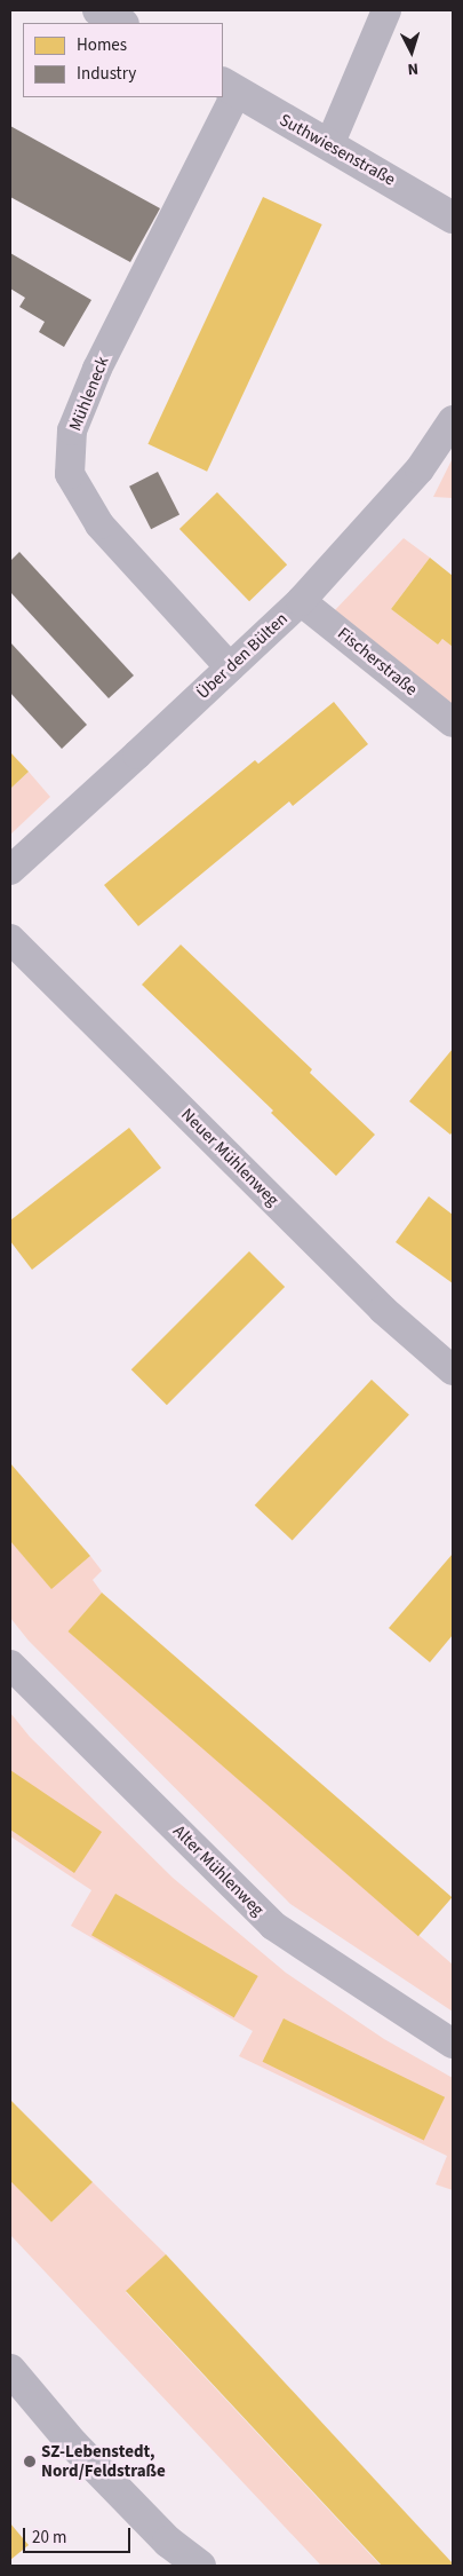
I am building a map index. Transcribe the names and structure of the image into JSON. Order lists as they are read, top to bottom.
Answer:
{
  "streets": {
    "street": [
      "Suthwiesenstraße",
      "Mühleneck",
      "Über den Bülten",
      "Fischerstraße",
      "Neuer Mühlenweg",
      "Alter Mühlenweg"
    ]
  },
  "crossings": [
    ["Suthwiesenstraße", "Mühleneck"],
    ["Mühleneck", "Über den Bülten"],
    ["Über den Bülten", "Fischerstraße"]
  ],
  "places": ["SZ-Lebenstedt, Nord/Feldstraße"],
  "legend": ["Homes", "Industry"],
  "scale_bar": "20 m",
  "north": "bottom"
}
